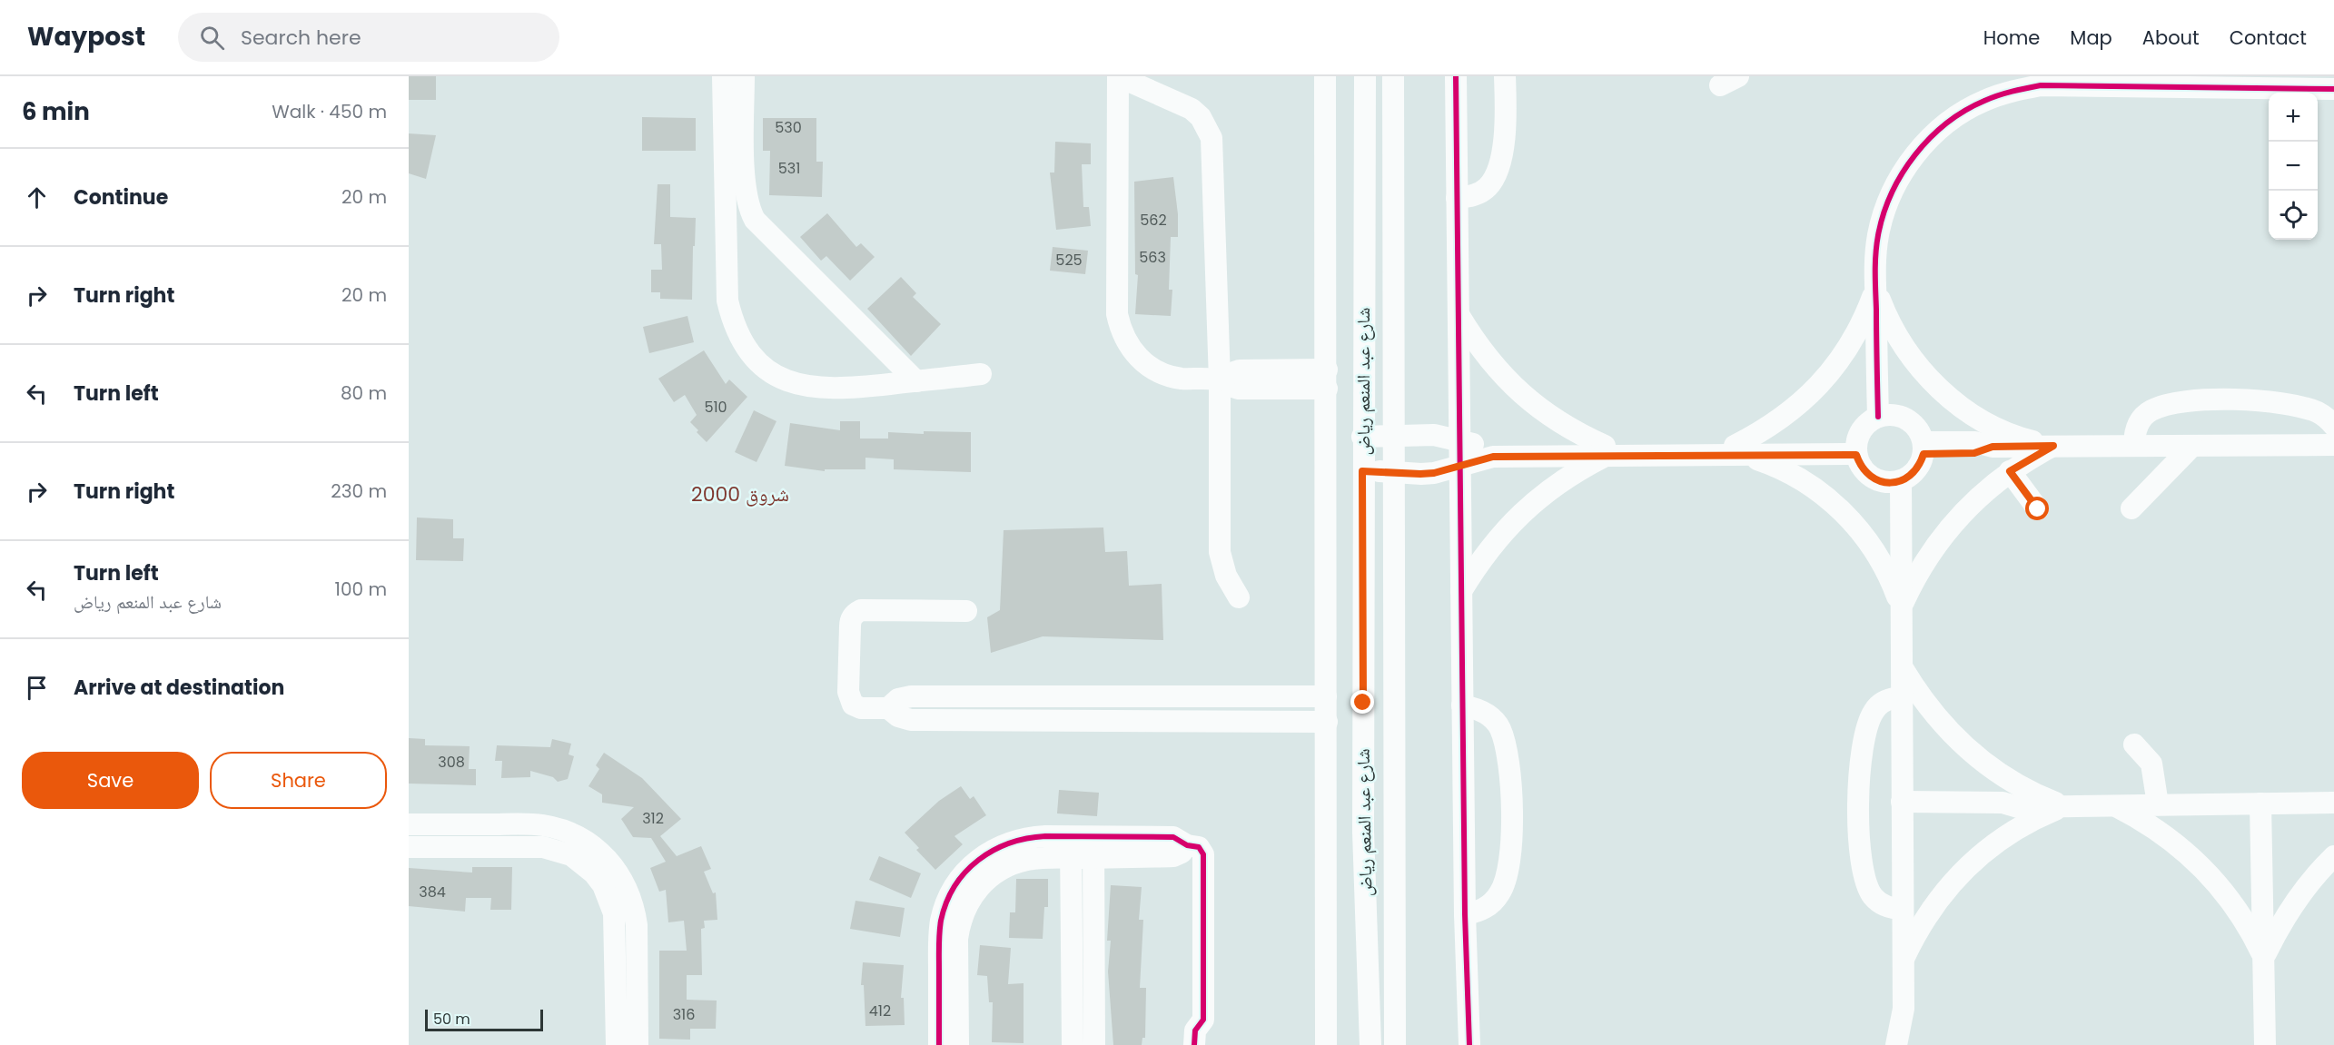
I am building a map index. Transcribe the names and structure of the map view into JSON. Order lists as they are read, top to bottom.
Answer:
{
  "streets": {
    "street": ["شارع عبد المنعم رياض"]
  },
  "districts": ["شروق 2000"],
  "house_numbers": [
    "530",
    "531",
    "562",
    "563",
    "525",
    "510",
    "308",
    "312",
    "384",
    "412",
    "316"
  ],
  "scale_bar": "50 m",
  "page": {
    "header": "Waypost",
    "search": "Search here",
    "nav": [
      "Home",
      "Map",
      "About",
      "Contact"
    ],
    "heading": ["6 min", "Walk · 450 m"],
    "map_buttons": ["+", "−"],
    "list": [
      ["Continue", "20 m"],
      ["Turn right", "20 m"],
      ["Turn left", "80 m"],
      ["Turn right", "230 m"],
      ["Turn left", "شارع عبد المنعم رياض", "100 m"],
      "Arrive at destination"
    ],
    "buttons": ["Save", "Share"],
    "scale": "50 m"
  }
}
